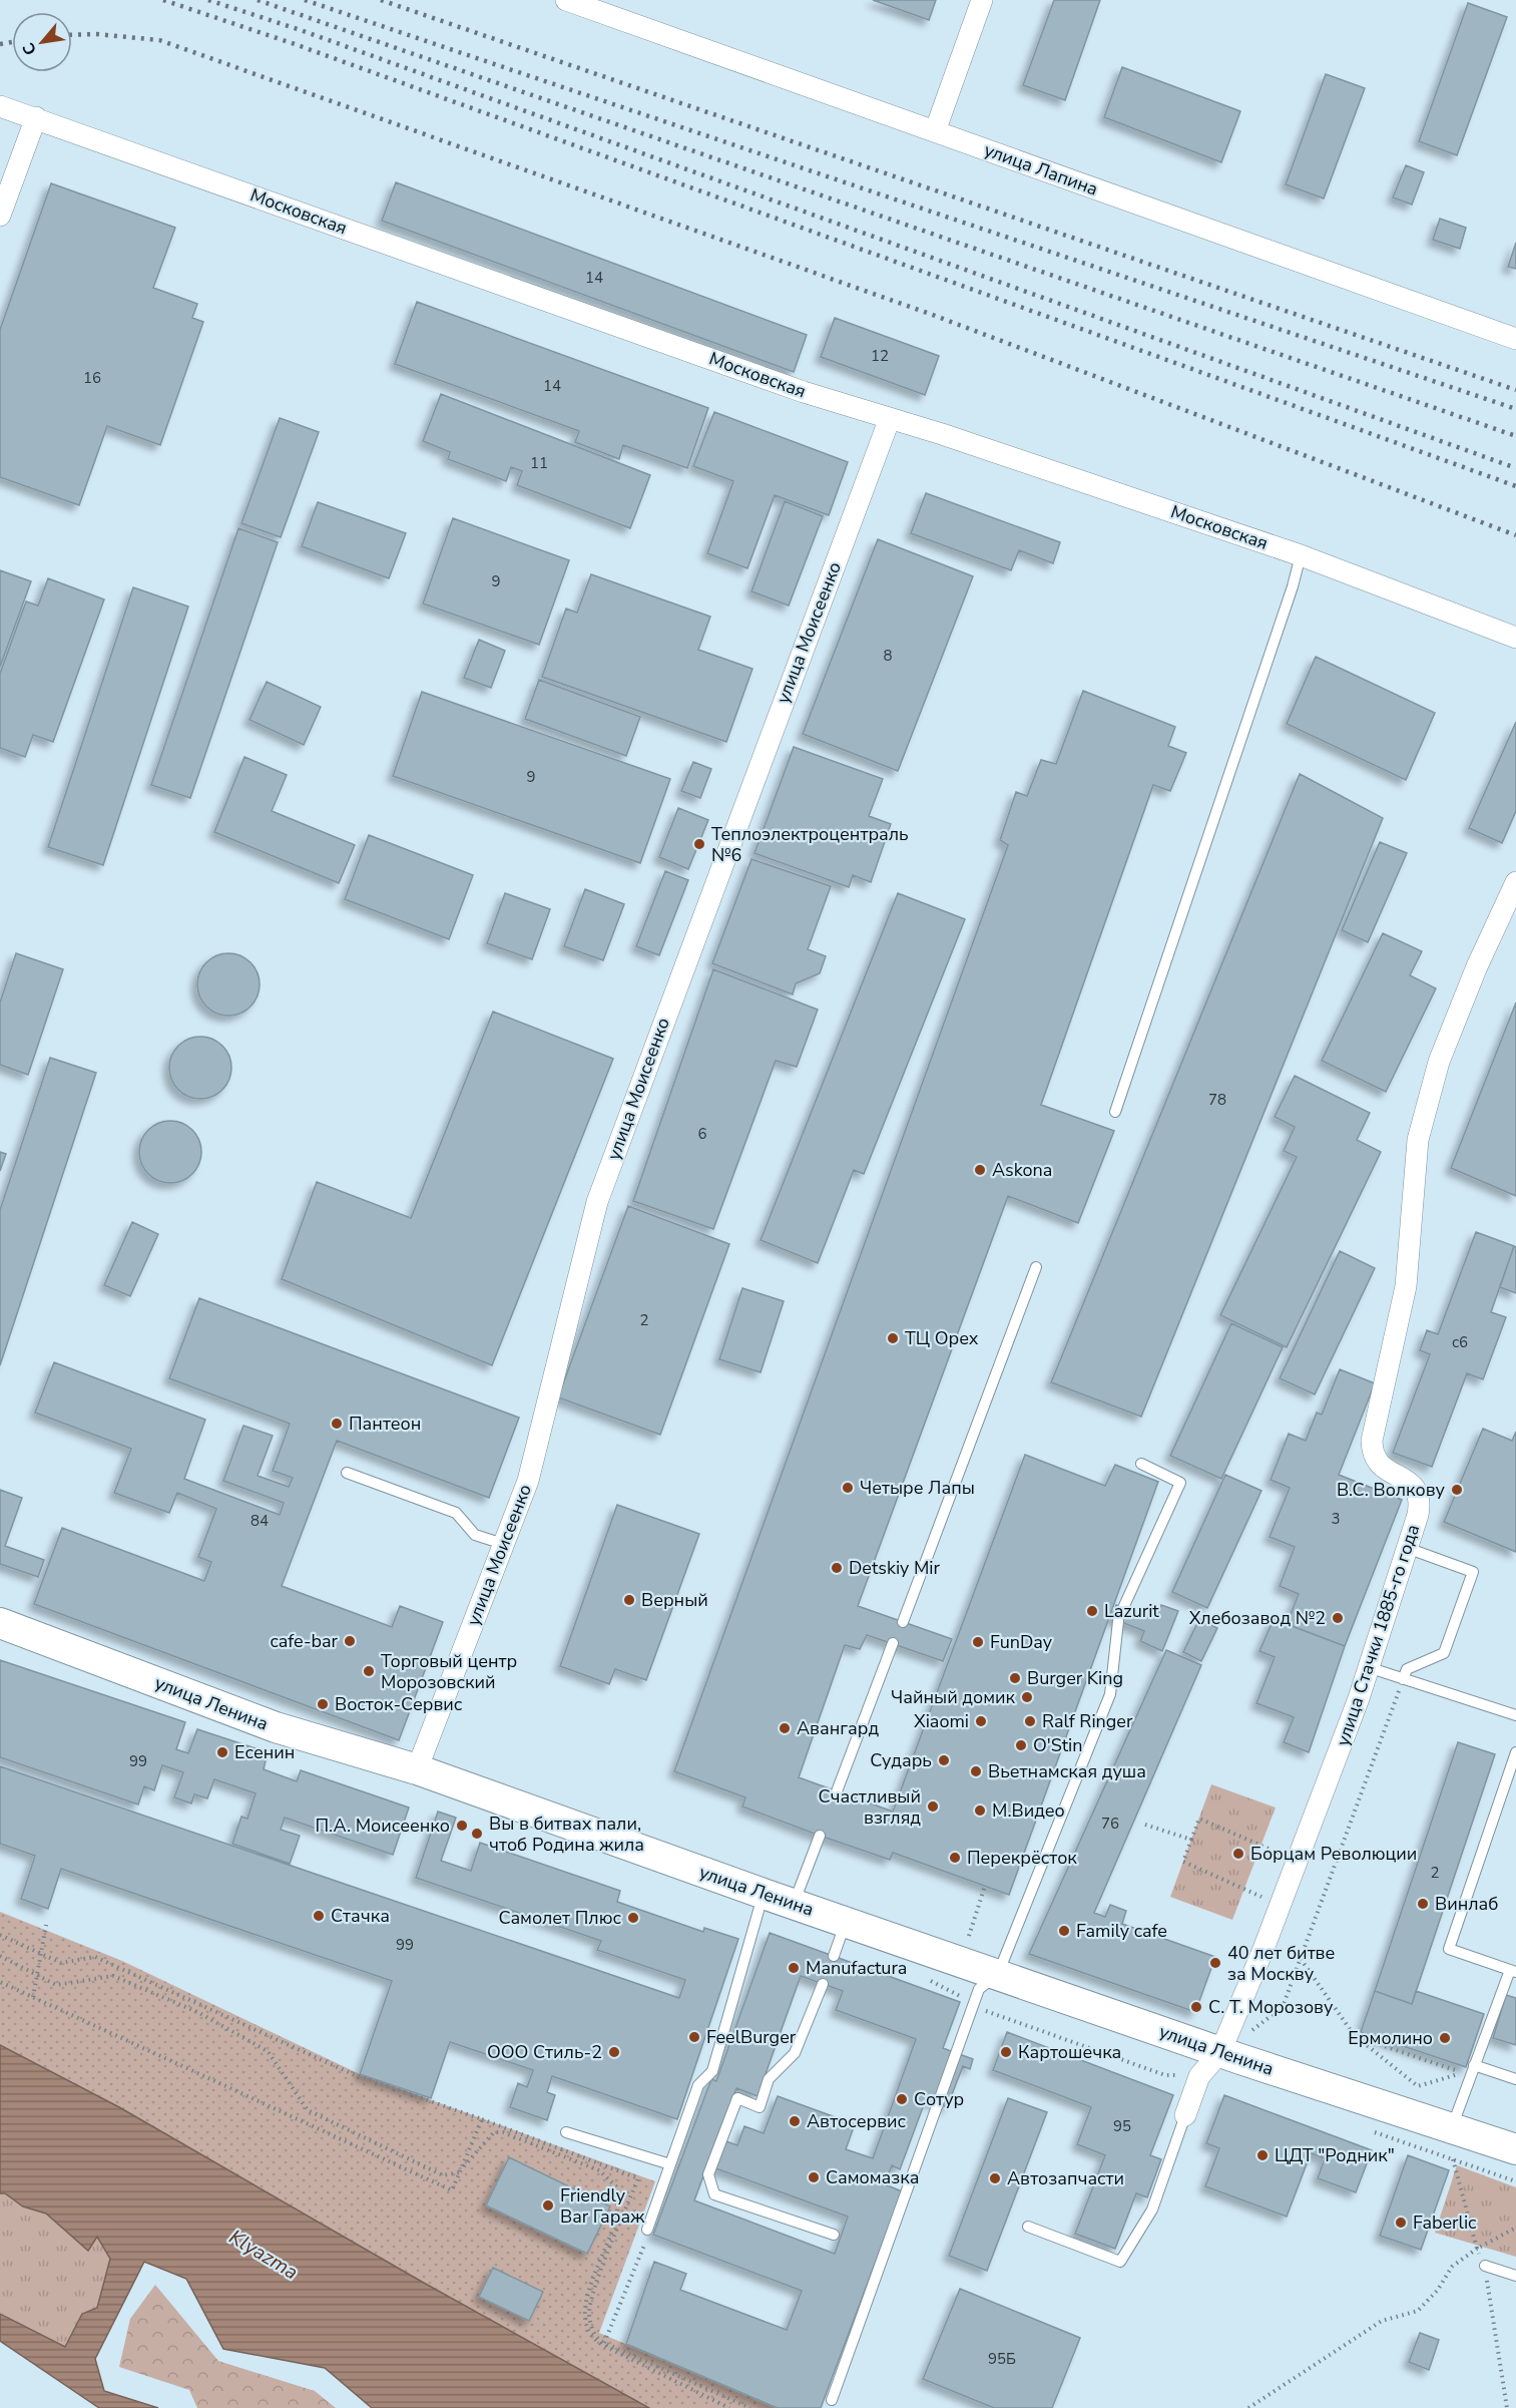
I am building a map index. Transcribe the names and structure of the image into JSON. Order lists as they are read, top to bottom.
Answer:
{
  "streets": {
    "main road": ["улица Ленина"],
    "street": [
      "улица Лапина",
      "Московская",
      "улица Моисеенко",
      "улица Стачки 1885-го года"
    ]
  },
  "crossings": [
    ["Московская", "улица Моисеенко"],
    ["улица Моисеенко", "улица Ленина"],
    ["улица Стачки 1885-го года", "улица Ленина"]
  ],
  "water": ["Klyazma"],
  "places": [
    "Теплоэлектроцентраль №6",
    "Askona",
    "ТЦ Орех",
    "Пантеон",
    "Четыре Лапы",
    "В.С. Волкову",
    "Detskiy Mir",
    "Верный",
    "Lazurit",
    "Хлебозавод №2",
    "cafe-bar",
    "FunDay",
    "Торговый центр Морозовский",
    "Burger King",
    "Чайный домик",
    "Восток-Сервис",
    "Xiaomi",
    "Ralf Ringer",
    "Авангард",
    "O'Stin",
    "Есенин",
    "Сударь",
    "Вьетнамская душа",
    "Счастливый взгляд",
    "М.Видео",
    "П.А. Моисеенко",
    "Вы в битвах пали, чтоб Родина жила",
    "Борцам Революции",
    "Перекрёсток",
    "Винлаб",
    "Стачка",
    "Самолет Плюс",
    "Family cafe",
    "40 лет битве за Москву",
    "Manufactura",
    "С. Т. Морозову",
    "FeelBurger",
    "Ермолино",
    "ООО Стиль-2",
    "Картошечка",
    "Сотур",
    "Автосервис",
    "ЦДТ \"Родник\"",
    "Самомазка",
    "Автозапчасти",
    "Friendly Bar Гараж",
    "Faberlic"
  ],
  "house_numbers": [
    "14",
    "12",
    "16",
    "14",
    "11",
    "9",
    "8",
    "9",
    "78",
    "6",
    "2",
    "с6",
    "3",
    "84",
    "99",
    "76",
    "2",
    "99",
    "95",
    "95Б"
  ],
  "north": "bottom left"
}
